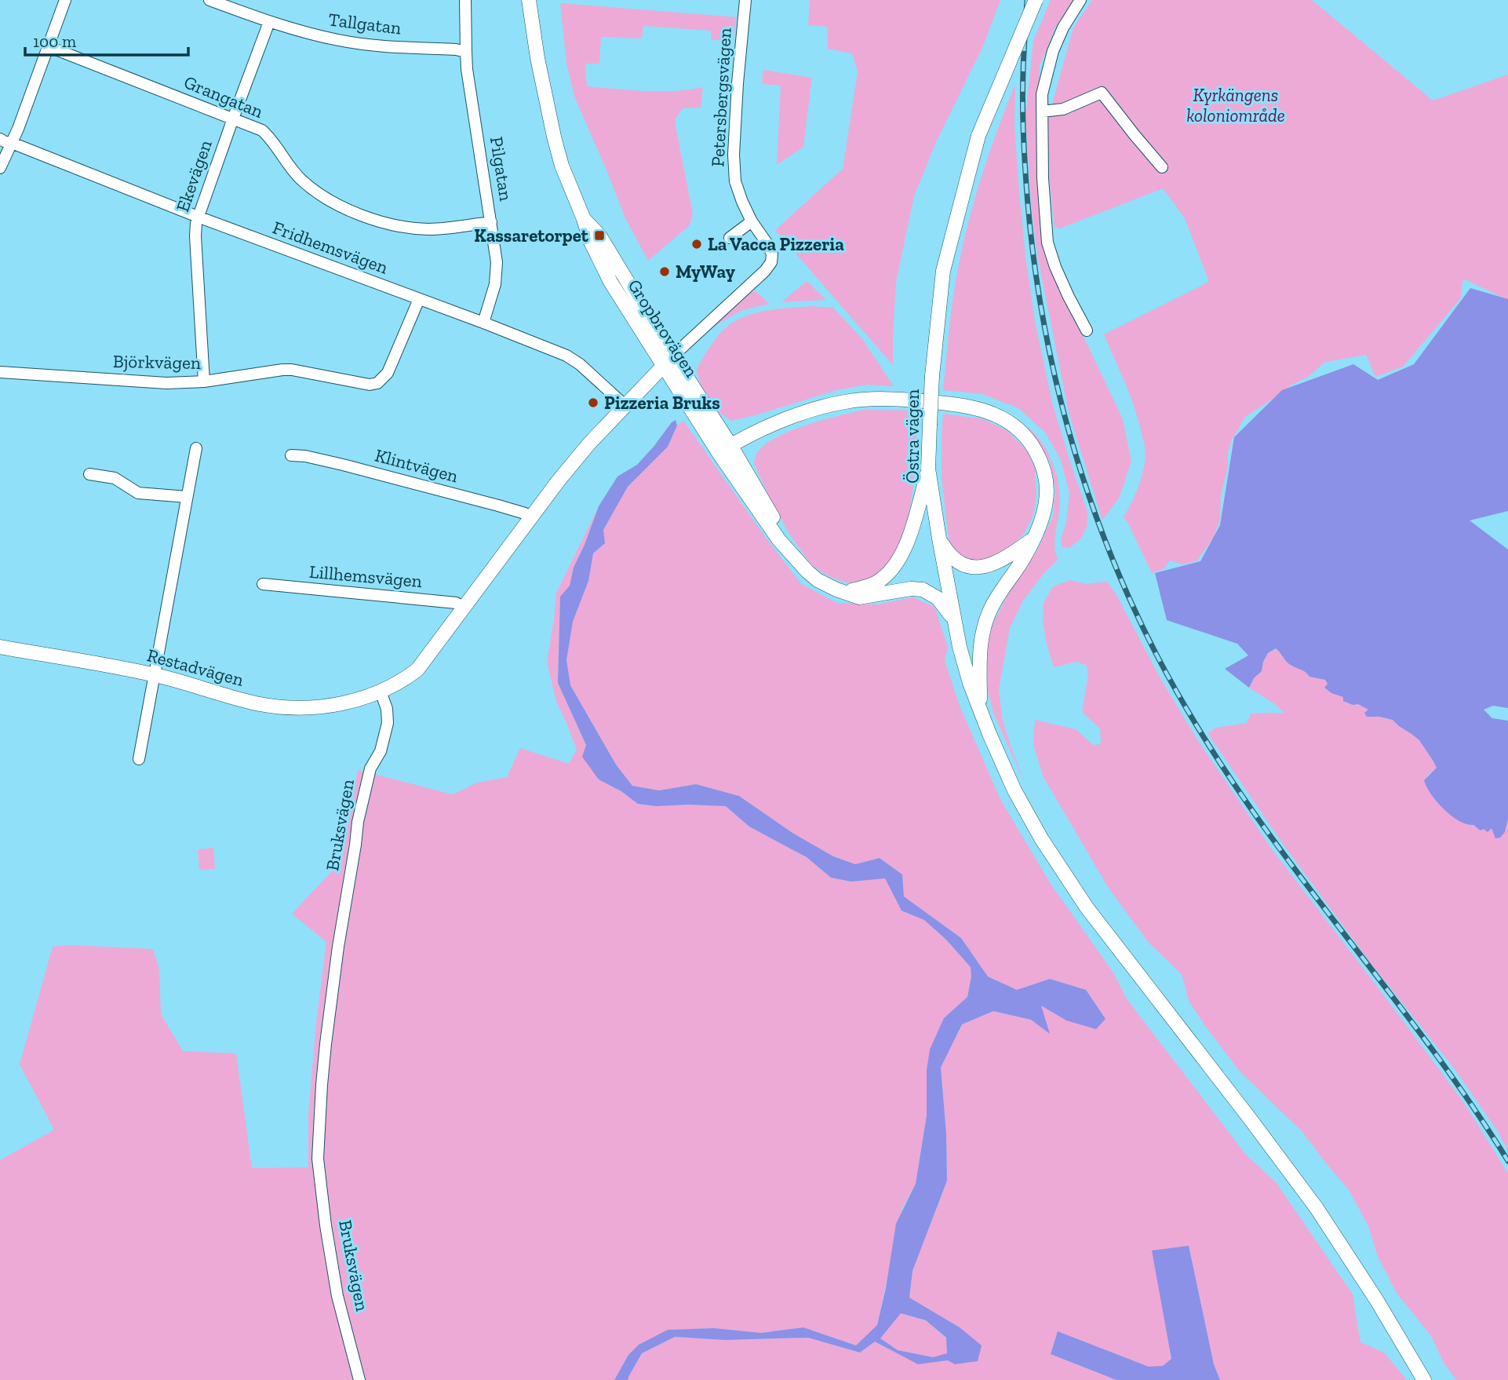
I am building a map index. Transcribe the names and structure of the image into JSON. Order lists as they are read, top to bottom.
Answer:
{
  "streets": {
    "street": [
      "Tallgatan",
      "Grangatan",
      "Petersbergsvägen",
      "Pilgatan",
      "Ekevägen",
      "Fridhemsvägen",
      "Gropbrovägen",
      "Björkvägen",
      "Östra vägen",
      "Klintvägen",
      "Lillhemsvägen",
      "Restadvägen",
      "Bruksvägen"
    ]
  },
  "crossings": [
    ["Tallgatan", "Pilgatan"],
    ["Tallgatan", "Ekevägen"],
    ["Grangatan", "Pilgatan"],
    ["Grangatan", "Ekevägen"],
    ["Petersbergsvägen", "Gropbrovägen"],
    ["Pilgatan", "Fridhemsvägen"],
    ["Ekevägen", "Fridhemsvägen"],
    ["Ekevägen", "Björkvägen"],
    ["Fridhemsvägen", "Björkvägen"],
    ["Restadvägen", "Bruksvägen"]
  ],
  "parks": ["Kyrkängens koloniområde"],
  "places": {
    "transit": ["Kassaretorpet"],
    "other": ["La Vacca Pizzeria", "MyWay", "Pizzeria Bruks"]
  },
  "scale_bar": "100 m"
}
